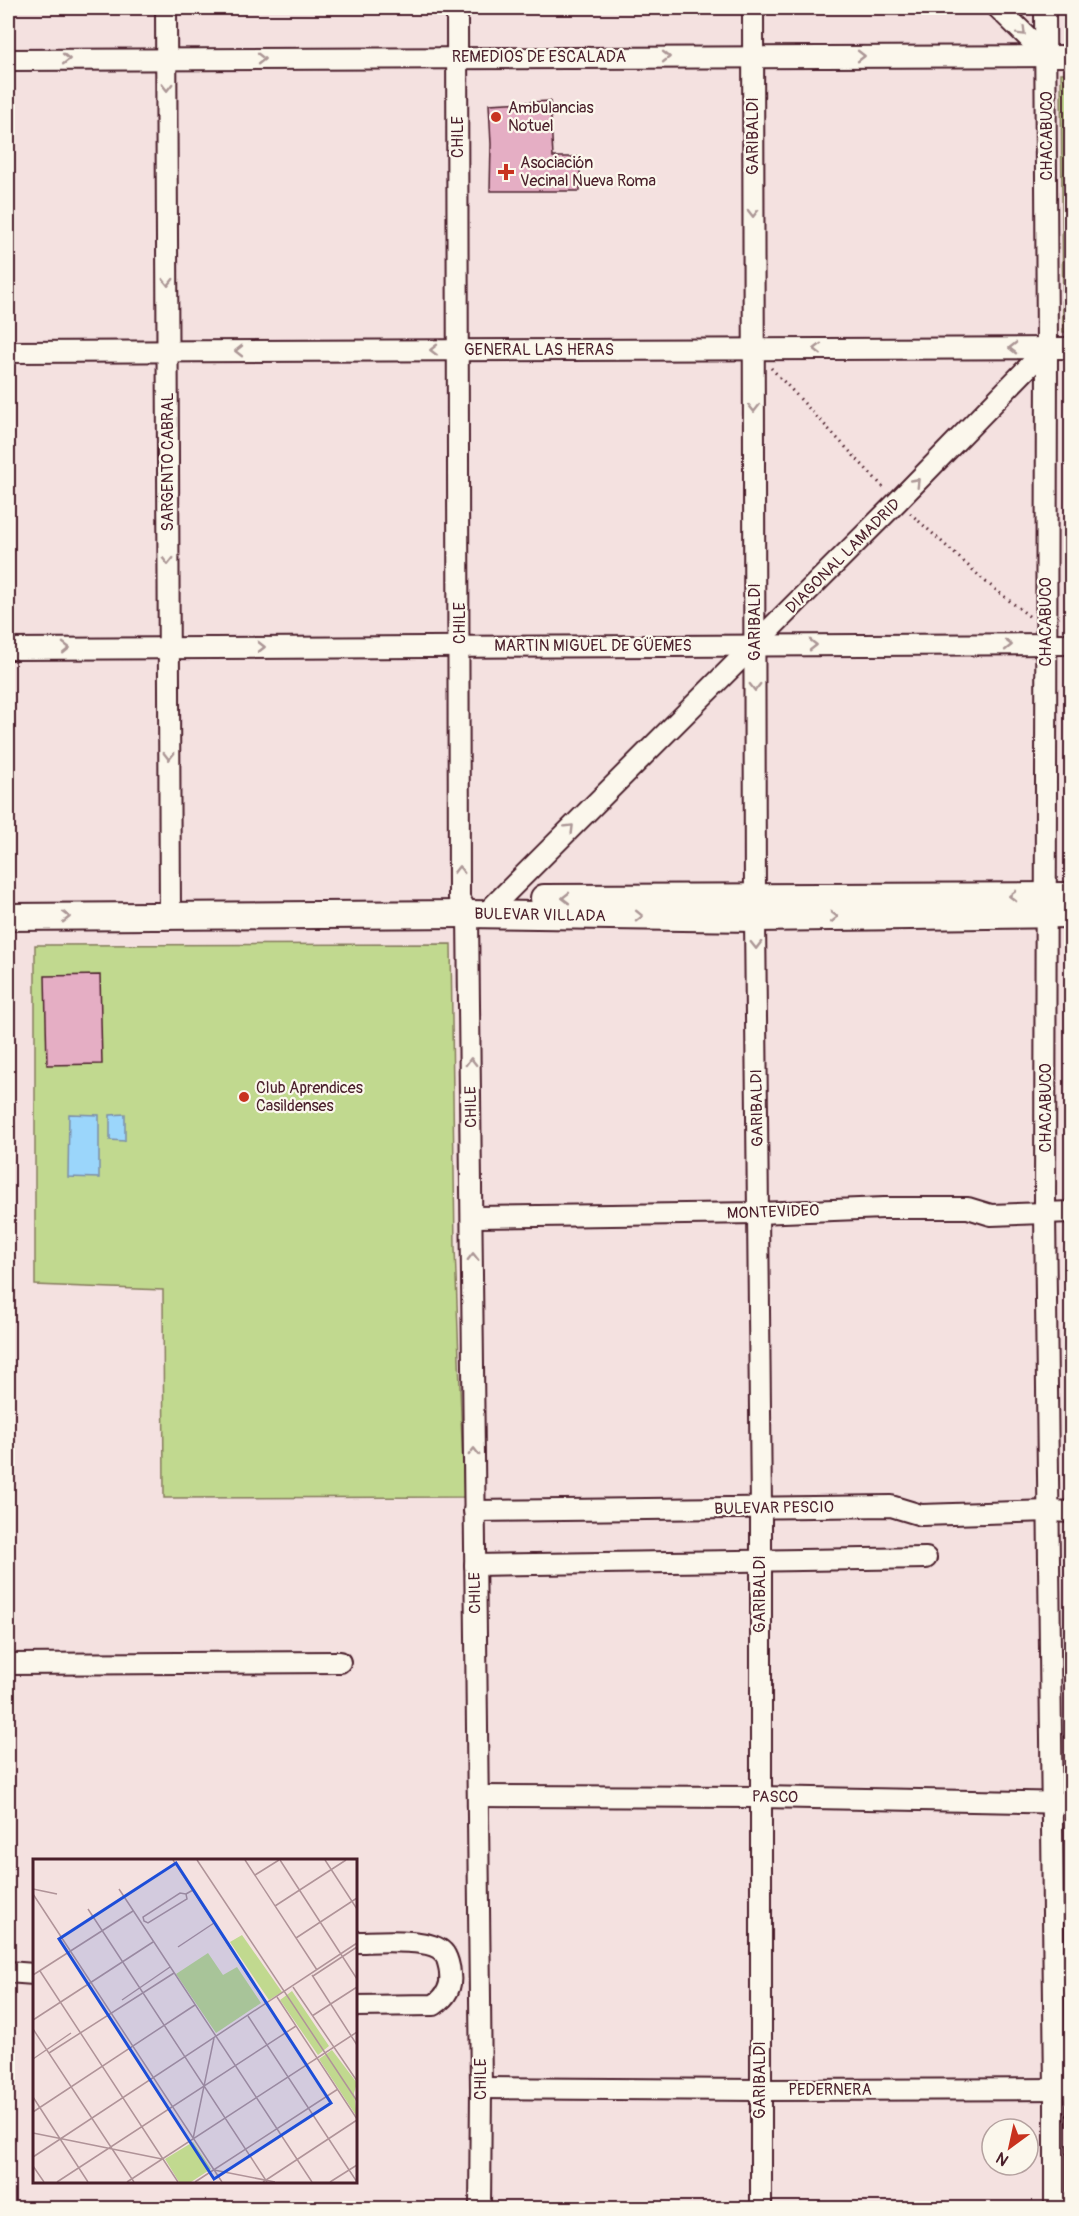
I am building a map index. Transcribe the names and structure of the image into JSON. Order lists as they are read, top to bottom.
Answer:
{
  "streets": {
    "main road": ["BULEVAR VILLADA"],
    "street": [
      "REMEDIOS DE ESCALADA",
      "GARIBALDI",
      "CHACABUCO",
      "CHILE",
      "GENERAL LAS HERAS",
      "SARGENTO CABRAL",
      "DIAGONAL LAMADRID",
      "MARTIN MIGUEL DE GÜEMES",
      "MONTEVIDEO",
      "BULEVAR PESCIO",
      "PASCO",
      "PEDERNERA"
    ]
  },
  "crossings": [
    ["REMEDIOS DE ESCALADA", "GARIBALDI"],
    ["REMEDIOS DE ESCALADA", "CHACABUCO"],
    ["REMEDIOS DE ESCALADA", "CHILE"],
    ["REMEDIOS DE ESCALADA", "SARGENTO CABRAL"],
    ["GARIBALDI", "GENERAL LAS HERAS"],
    ["GARIBALDI", "DIAGONAL LAMADRID"],
    ["GARIBALDI", "MARTIN MIGUEL DE GÜEMES"],
    ["GARIBALDI", "BULEVAR VILLADA"],
    ["GARIBALDI", "MONTEVIDEO"],
    ["GARIBALDI", "BULEVAR PESCIO"],
    ["GARIBALDI", "PASCO"],
    ["GARIBALDI", "PEDERNERA"],
    ["CHACABUCO", "GENERAL LAS HERAS"],
    ["CHACABUCO", "DIAGONAL LAMADRID"],
    ["CHACABUCO", "MARTIN MIGUEL DE GÜEMES"],
    ["CHACABUCO", "BULEVAR VILLADA"],
    ["CHACABUCO", "MONTEVIDEO"],
    ["CHACABUCO", "BULEVAR PESCIO"],
    ["CHACABUCO", "PASCO"],
    ["CHACABUCO", "PEDERNERA"],
    ["CHILE", "GENERAL LAS HERAS"],
    ["CHILE", "DIAGONAL LAMADRID"],
    ["CHILE", "MARTIN MIGUEL DE GÜEMES"],
    ["CHILE", "BULEVAR VILLADA"],
    ["CHILE", "MONTEVIDEO"],
    ["CHILE", "BULEVAR PESCIO"],
    ["CHILE", "PASCO"],
    ["CHILE", "PEDERNERA"],
    ["GENERAL LAS HERAS", "SARGENTO CABRAL"],
    ["GENERAL LAS HERAS", "DIAGONAL LAMADRID"],
    ["SARGENTO CABRAL", "MARTIN MIGUEL DE GÜEMES"],
    ["SARGENTO CABRAL", "BULEVAR VILLADA"],
    ["DIAGONAL LAMADRID", "MARTIN MIGUEL DE GÜEMES"],
    ["DIAGONAL LAMADRID", "BULEVAR VILLADA"]
  ],
  "one_way": [
    "REMEDIOS DE ESCALADA",
    "GARIBALDI",
    "CHILE",
    "GENERAL LAS HERAS",
    "SARGENTO CABRAL",
    "DIAGONAL LAMADRID",
    "MARTIN MIGUEL DE GÜEMES"
  ],
  "places": {
    "other": ["Ambulancias Notuel", "Club Aprendices Casildenses"],
    "health": ["Asociación Vecinal Nueva Roma"]
  },
  "north": "bottom left"
}
